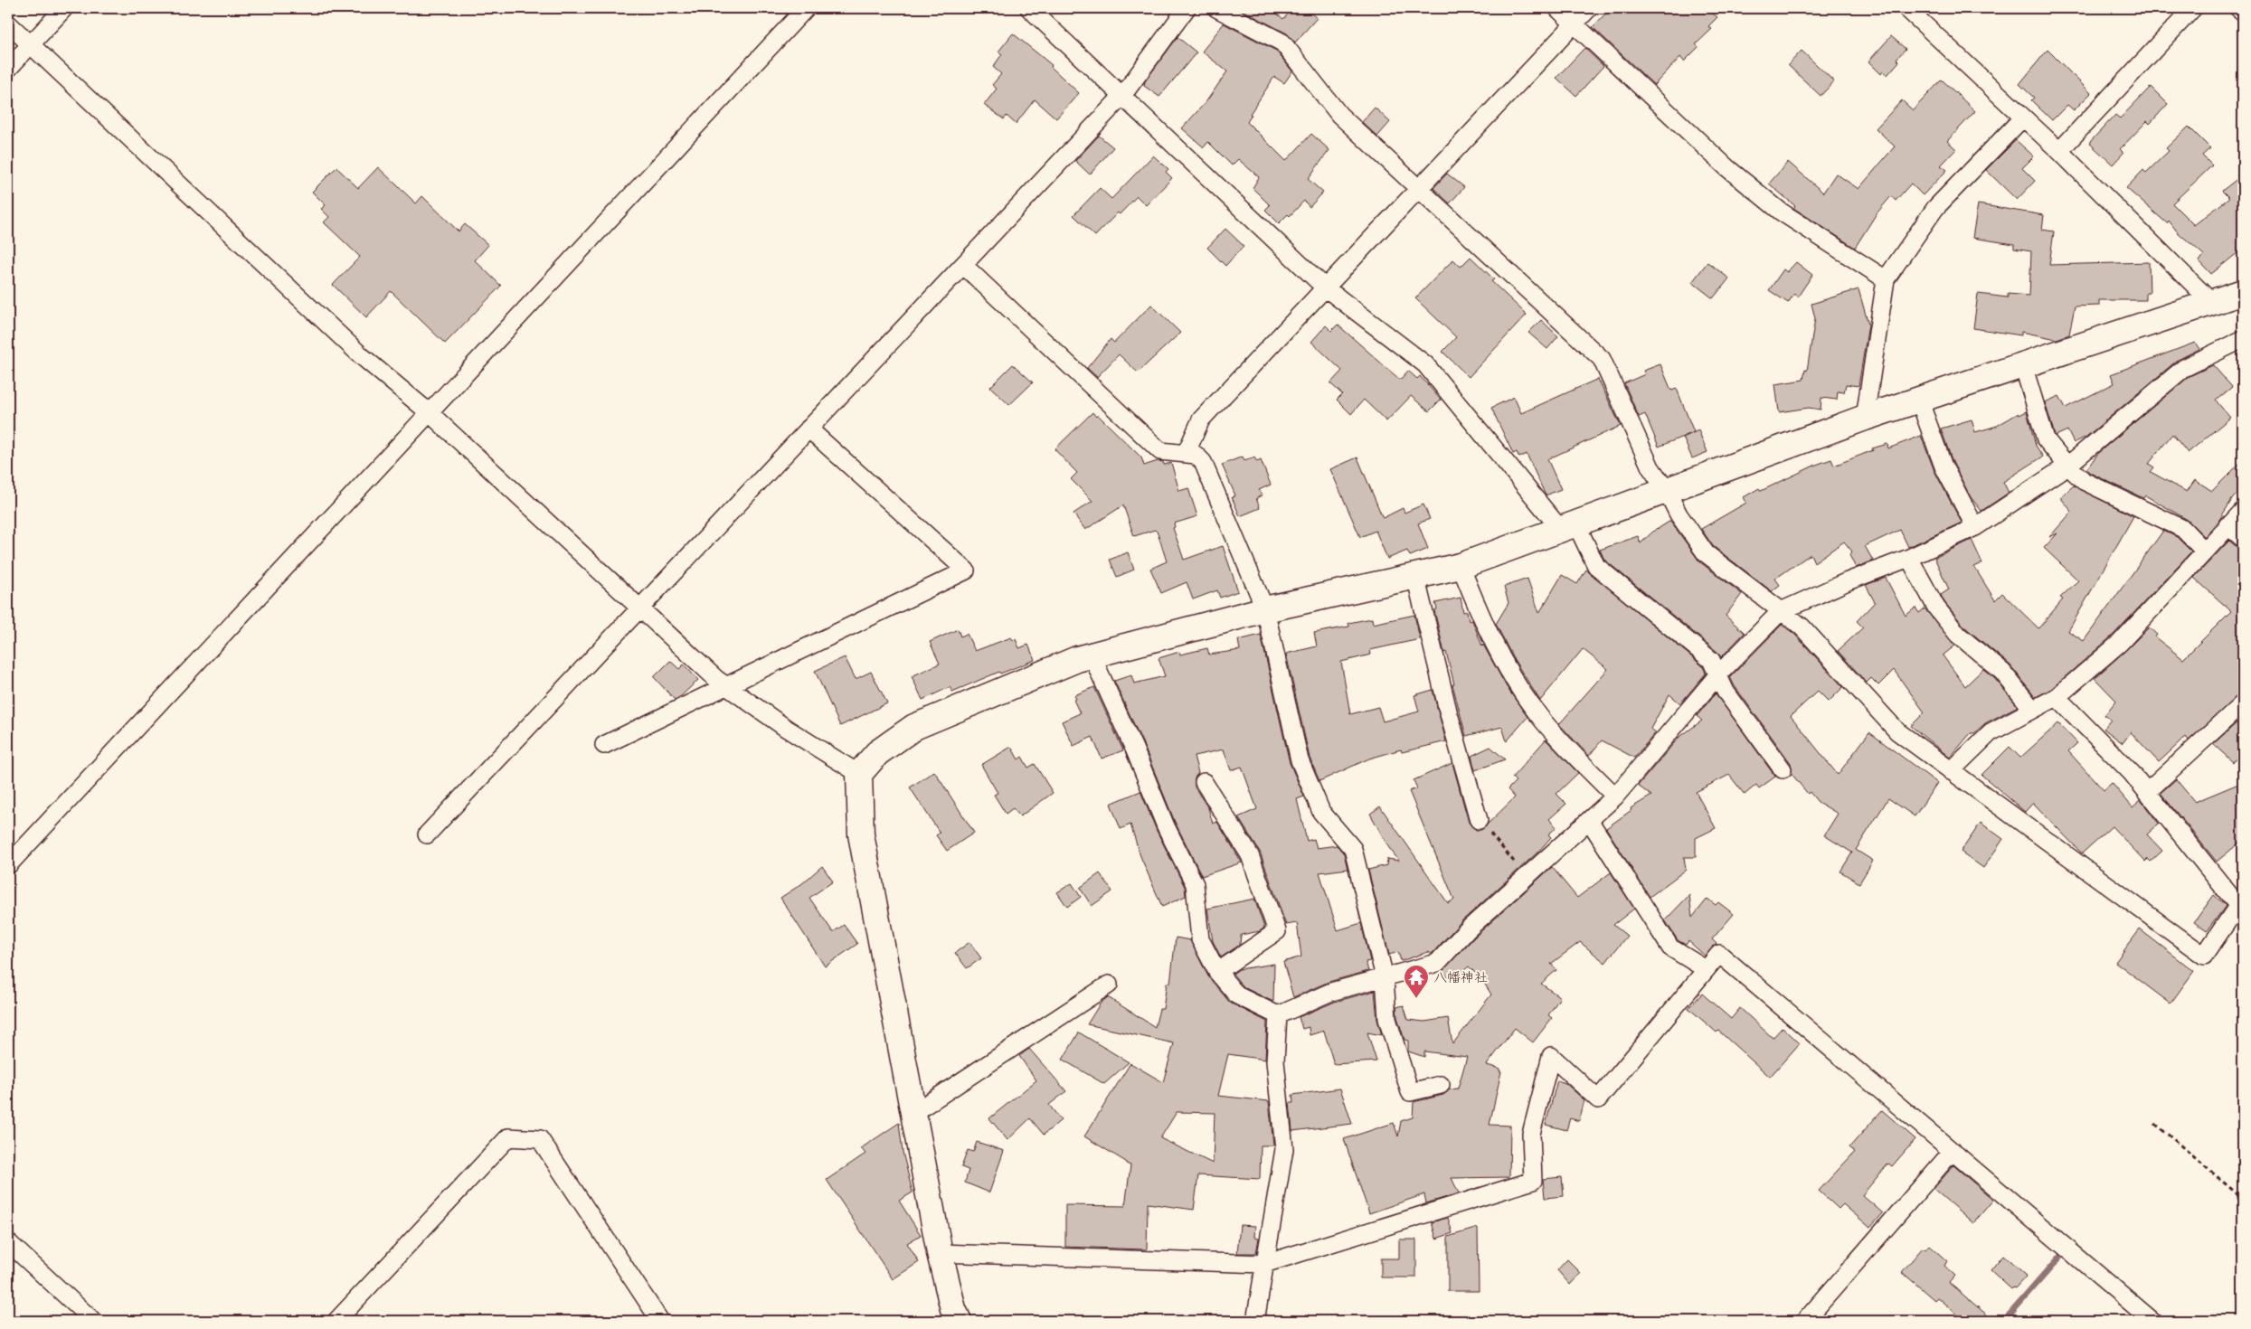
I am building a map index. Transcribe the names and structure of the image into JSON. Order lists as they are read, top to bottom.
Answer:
{
  "places": {
    "temple": ["八幡神社"]
  }
}
